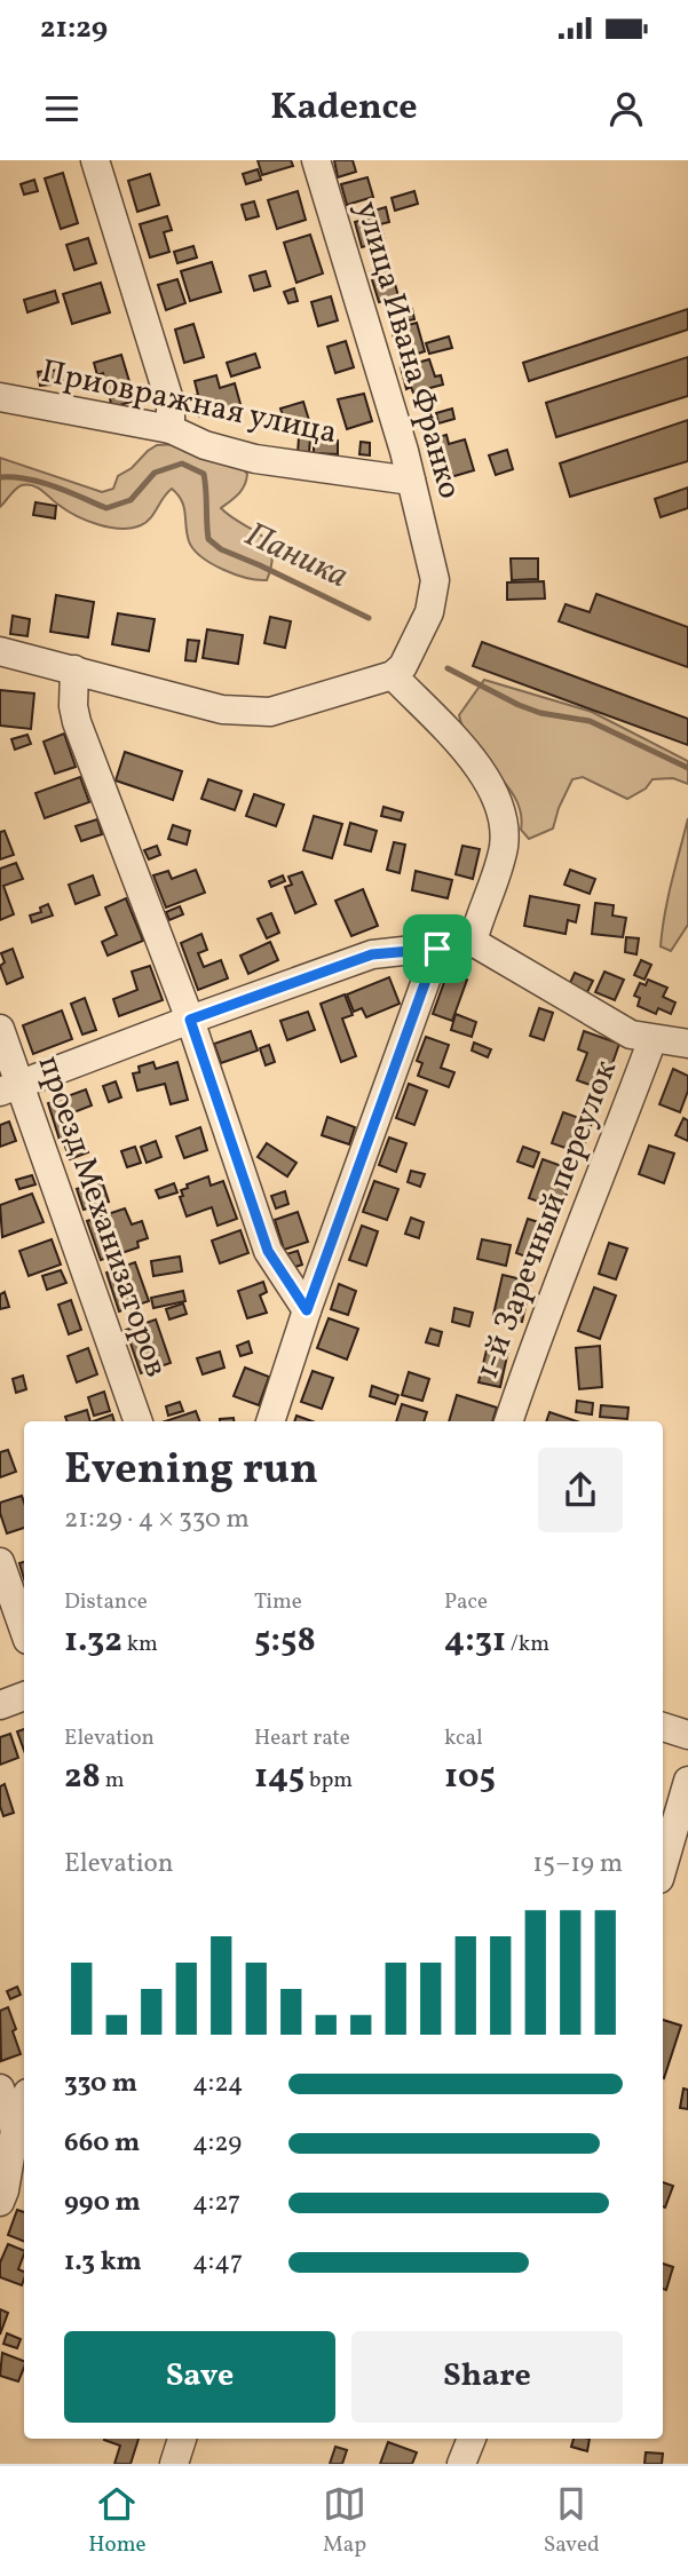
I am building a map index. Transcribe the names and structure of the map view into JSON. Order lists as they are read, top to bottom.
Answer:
{
  "streets": {
    "street": [
      "улица Ивана Франко",
      "Приовражная улица",
      "проезд Механизаторов",
      "1-й Заречный переулок"
    ]
  },
  "crossings": [
    ["улица Ивана Франко", "Приовражная улица"]
  ],
  "water": ["Паника"],
  "page": {
    "status": "21:29",
    "header": "Kadence",
    "heading": ["Evening run", "21:29 · 4 × 330 m"],
    "stats": [
      ["Distance", "1.32 km"],
      ["Time", "5:58"],
      ["Pace", "4:31 /km"],
      ["Elevation", "28 m"],
      ["Heart rate", "145 bpm"],
      ["kcal", "105"]
    ],
    "chart": ["Elevation", "15–19 m"],
    "list": [
      {
        "name": "330 m",
        "note": "4:24"
      },
      {
        "name": "660 m",
        "note": "4:29"
      },
      {
        "name": "990 m",
        "note": "4:27"
      },
      {
        "name": "1.3 km",
        "note": "4:47"
      }
    ],
    "buttons": ["Save", "Share"],
    "tabs": ["Home", "Map", "Saved"]
  }
}
